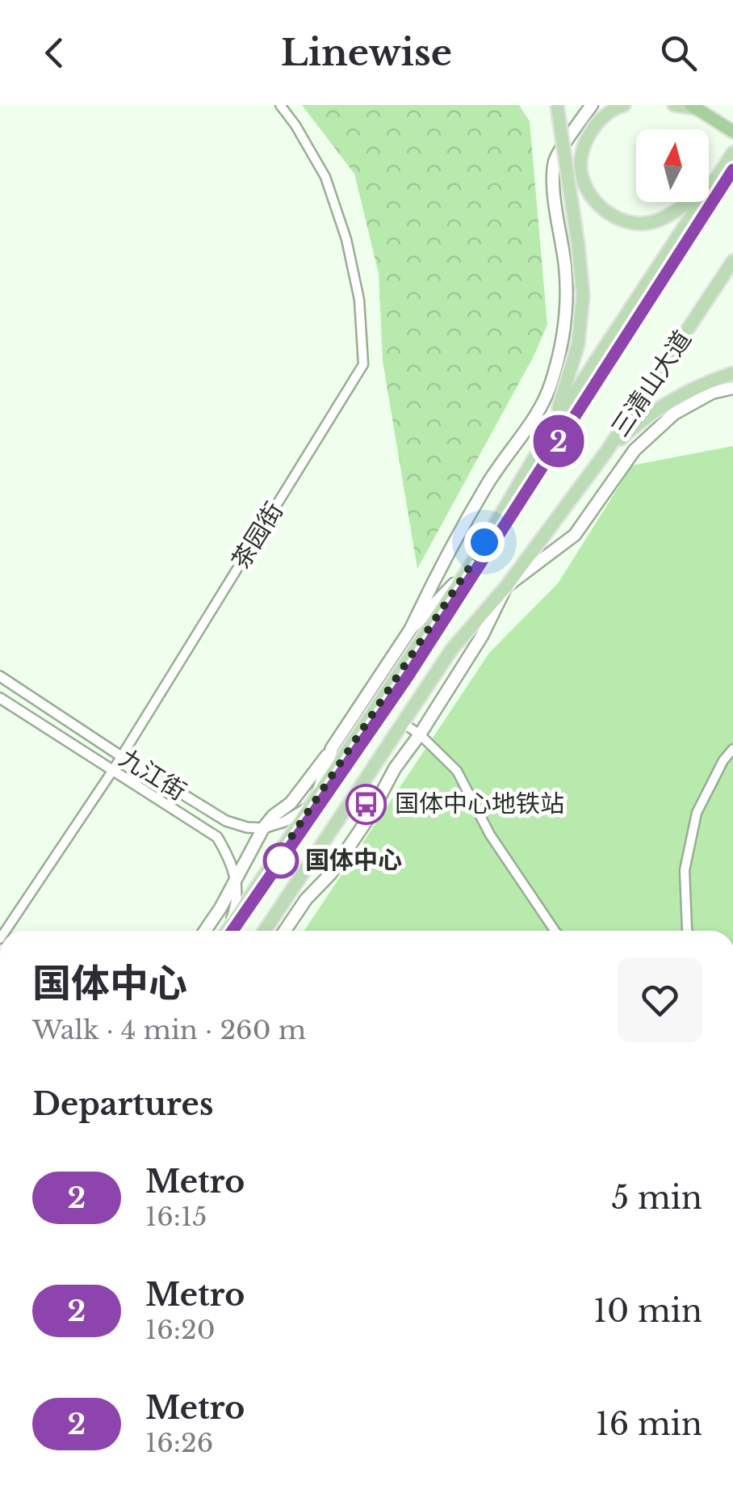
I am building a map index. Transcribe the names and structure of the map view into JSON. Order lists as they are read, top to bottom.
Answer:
{
  "streets": {
    "main road": ["三清山大道"],
    "street": ["茶园街", "九江街"]
  },
  "crossings": [
    ["茶园街", "九江街"]
  ],
  "places": {
    "bus stop": ["国体中心地铁站"],
    "other": ["国体中心"]
  },
  "lines": ["metro line 2"],
  "north": "top",
  "page": {
    "header": "Linewise",
    "on_map": "2",
    "heading": [
      ["国体中心", "Walk · 4 min · 260 m"],
      "Departures"
    ],
    "list": [
      {
        "mark": "2",
        "name": "Metro",
        "note": "16:15",
        "value": "5 min"
      },
      {
        "mark": "2",
        "name": "Metro",
        "note": "16:20",
        "value": "10 min"
      },
      {
        "mark": "2",
        "name": "Metro",
        "note": "16:26",
        "value": "16 min"
      }
    ]
  }
}
